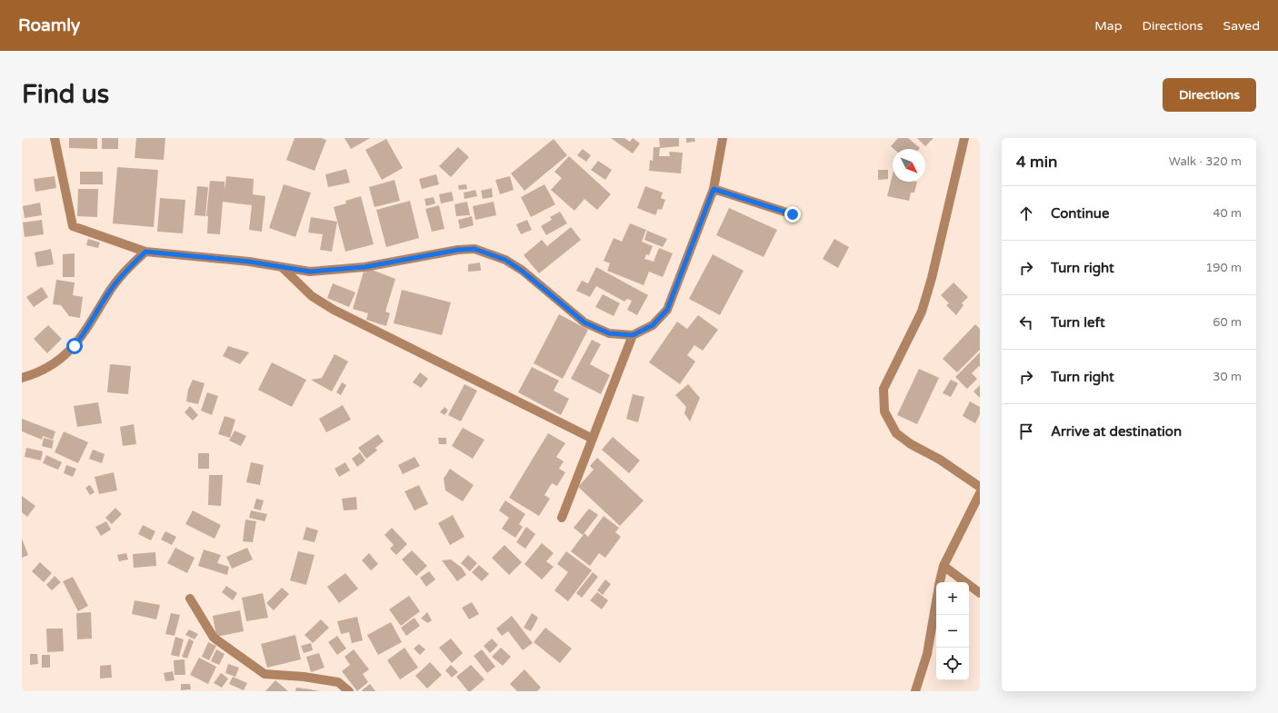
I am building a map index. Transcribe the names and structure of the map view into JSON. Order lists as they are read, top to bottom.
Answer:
{
  "north": "bottom right",
  "page": {
    "header": "Roamly",
    "nav": ["Map", "Directions", "Saved"],
    "buttons": "Directions",
    "title": "Find us",
    "heading": ["4 min", "Walk · 320 m"],
    "list": [
      ["Continue", "40 m"],
      ["Turn right", "190 m"],
      ["Turn left", "60 m"],
      ["Turn right", "30 m"],
      "Arrive at destination"
    ],
    "map_buttons": ["+", "−"]
  }
}
